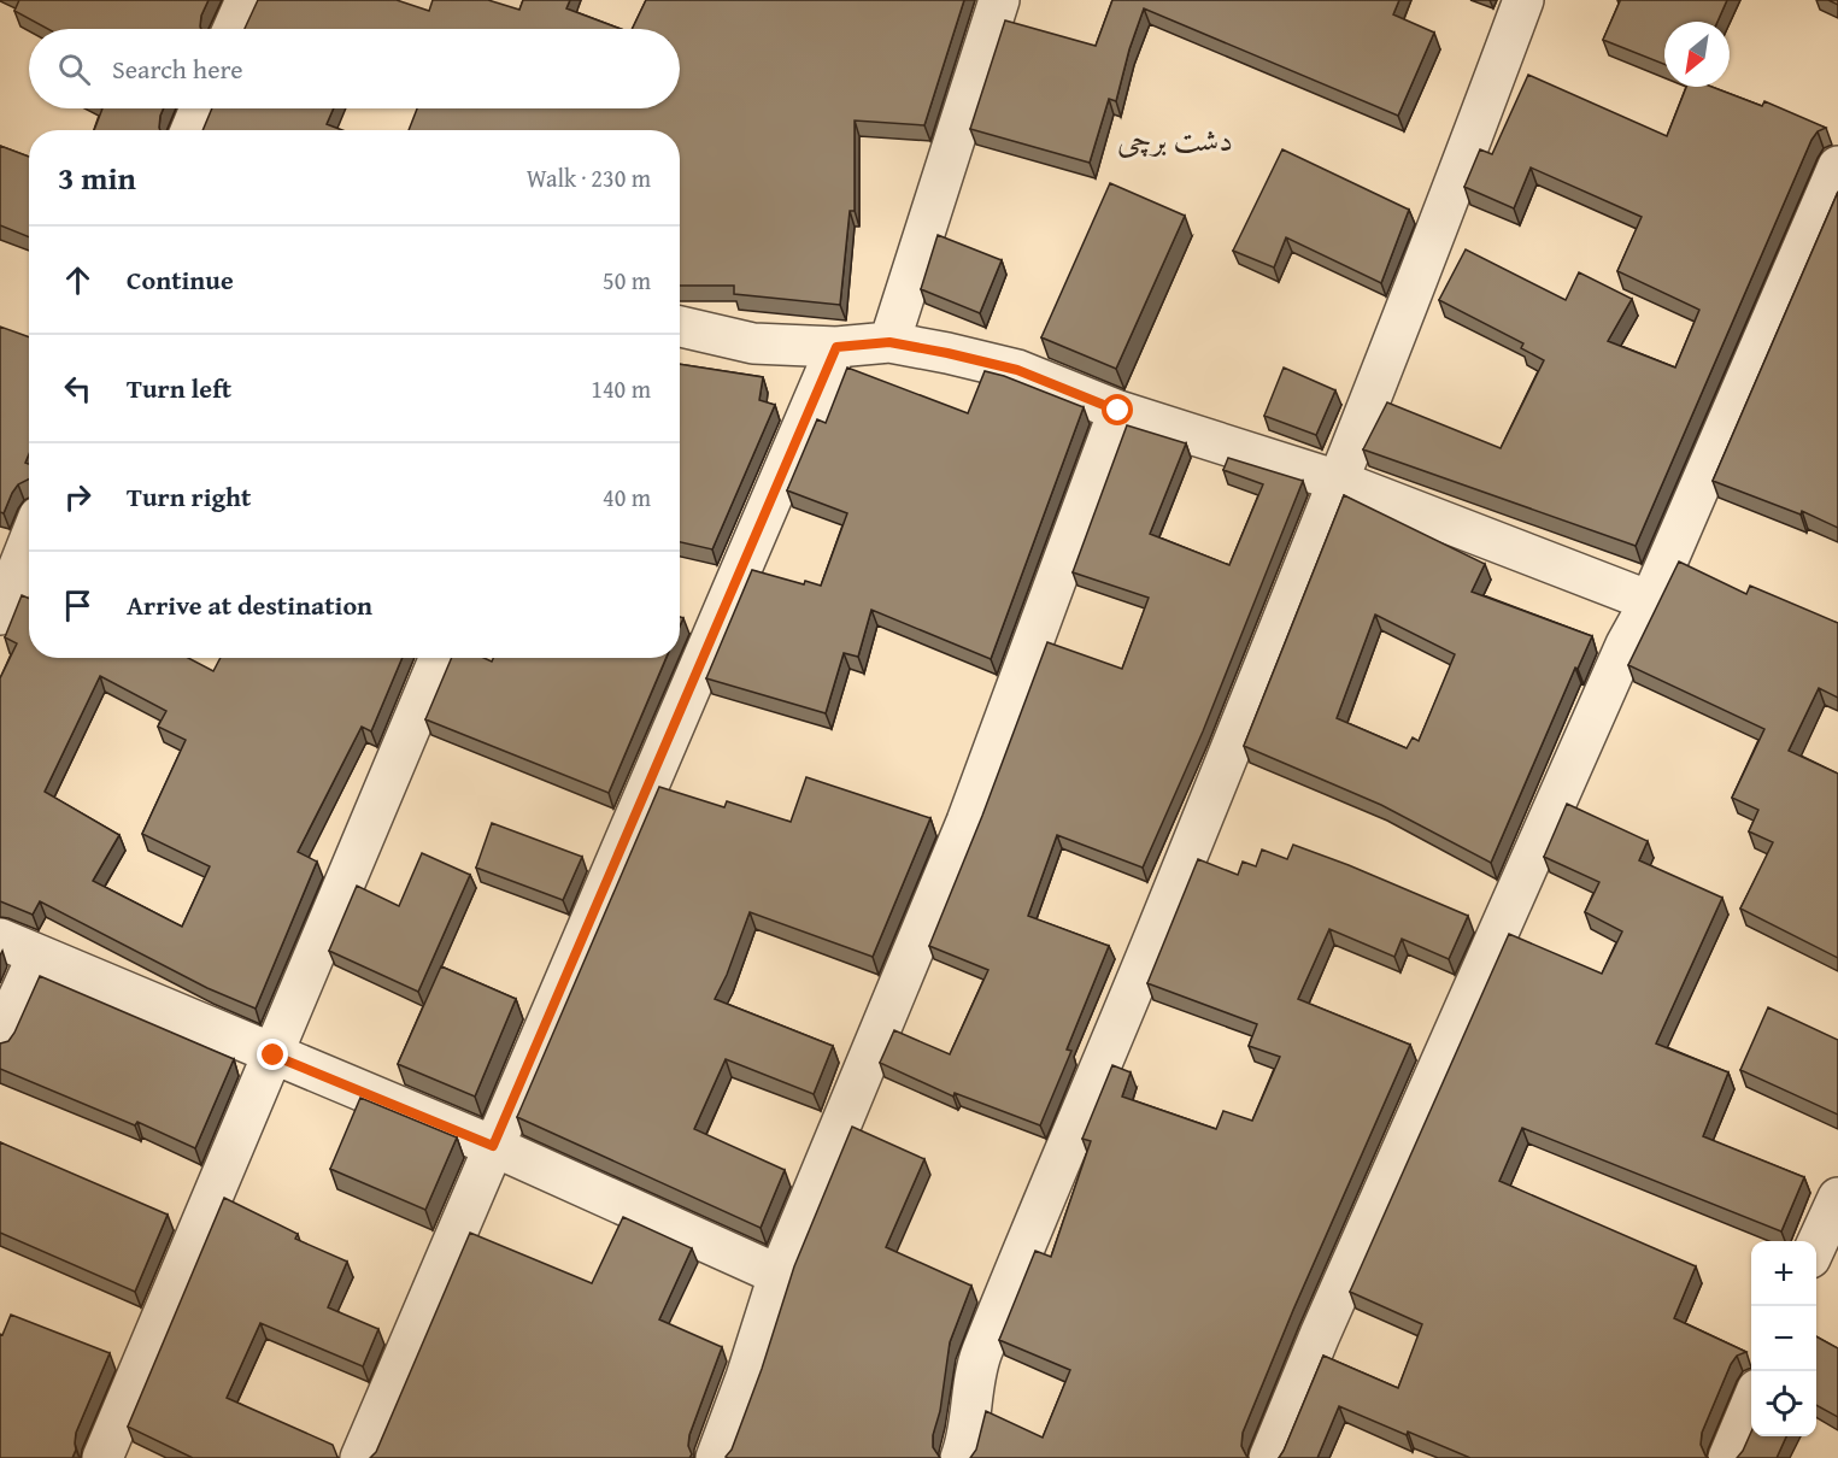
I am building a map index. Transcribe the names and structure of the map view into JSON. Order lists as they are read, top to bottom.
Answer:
{
  "districts": ["دشت برچی"],
  "north": "bottom left",
  "page": {
    "search": "Search here",
    "heading": ["3 min", "Walk · 230 m"],
    "list": [
      ["Continue", "50 m"],
      ["Turn left", "140 m"],
      ["Turn right", "40 m"],
      "Arrive at destination"
    ],
    "map_buttons": ["+", "−"]
  }
}
